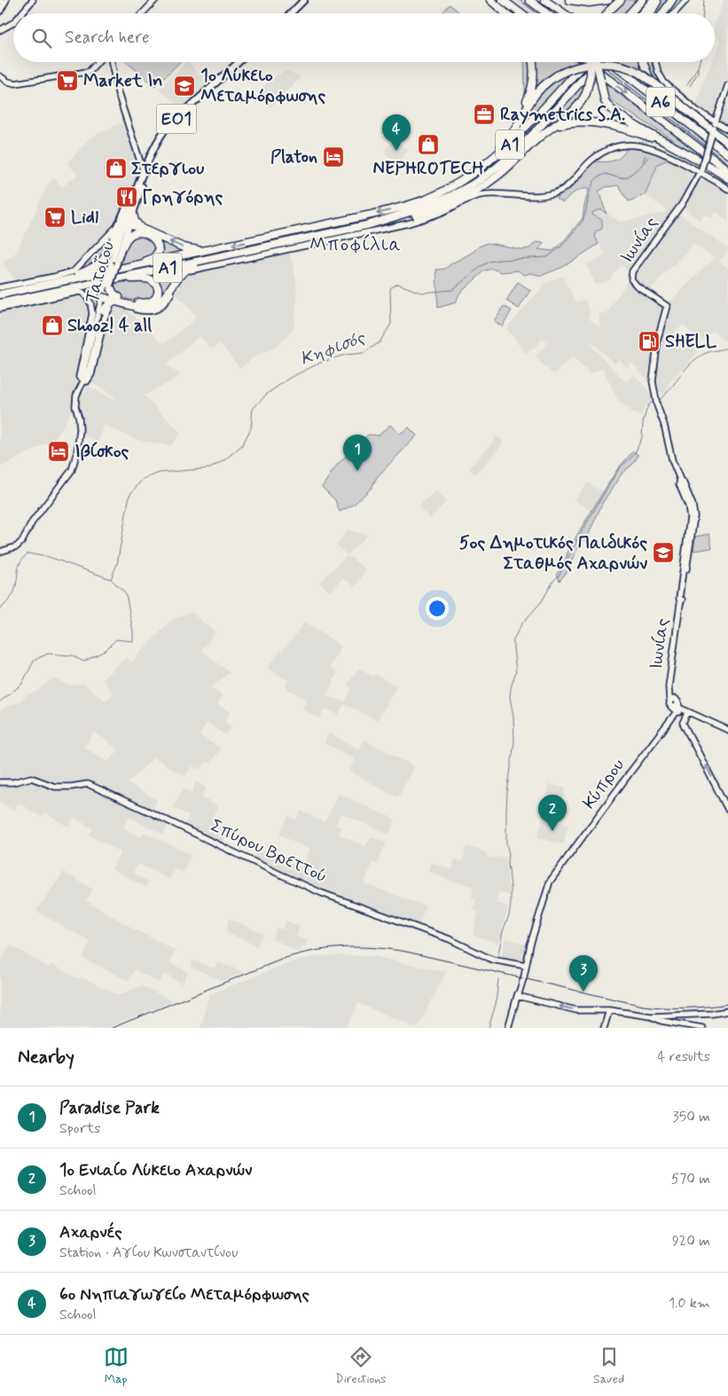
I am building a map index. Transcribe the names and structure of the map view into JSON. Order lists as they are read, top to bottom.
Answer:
{
  "streets": {
    "highway": ["Α6", "Α1"],
    "main road": ["ΕΟ1", "Τατοΐου"],
    "street": ["Ιωνίας", "Κύπρου", "Σπύρου Βρεττού"]
  },
  "crossings": [
    ["Ιωνίας", "Κύπρου"],
    ["Κύπρου", "Σπύρου Βρεττού"]
  ],
  "districts": ["Μποφίλια"],
  "water": ["Κηφισός"],
  "places": {
    "supermarket": ["Market In", "Lidl"],
    "school or university": ["1ο Λύκειο Μεταμόρφωσης", "5ος Δημοτικός Παιδικός Σταθμός Αχαρνών"],
    "office": ["Raymetrics S.A."],
    "shop": ["NEPHROTECH", "Στεργιου", "Shooz! 4 all"],
    "hotel": ["Platon", "Ιβίσκος"],
    "restaurant": ["Γρηγόρης"],
    "fuel station": ["SHELL"]
  },
  "page": {
    "search": "Search here",
    "pins": [
      "4",
      "1",
      "2",
      "3"
    ],
    "heading": ["Nearby", "4 results"],
    "list": [
      {
        "mark": "1",
        "name": "Paradise Park",
        "note": "Sports",
        "value": "350 m"
      },
      {
        "mark": "2",
        "name": "1ο Ενιαίο Λύκειο Αχαρνών",
        "note": "School",
        "value": "570 m"
      },
      {
        "mark": "3",
        "name": "Αχαρνές",
        "note": "Station · Αγίου Κωνσταντίνου",
        "value": "920 m"
      },
      {
        "mark": "4",
        "name": "6ο Νηπιαγωγείο Μεταμόρφωσης",
        "note": "School",
        "value": "1.0 km"
      }
    ],
    "nav": ["Map", "Directions", "Saved"]
  }
}
